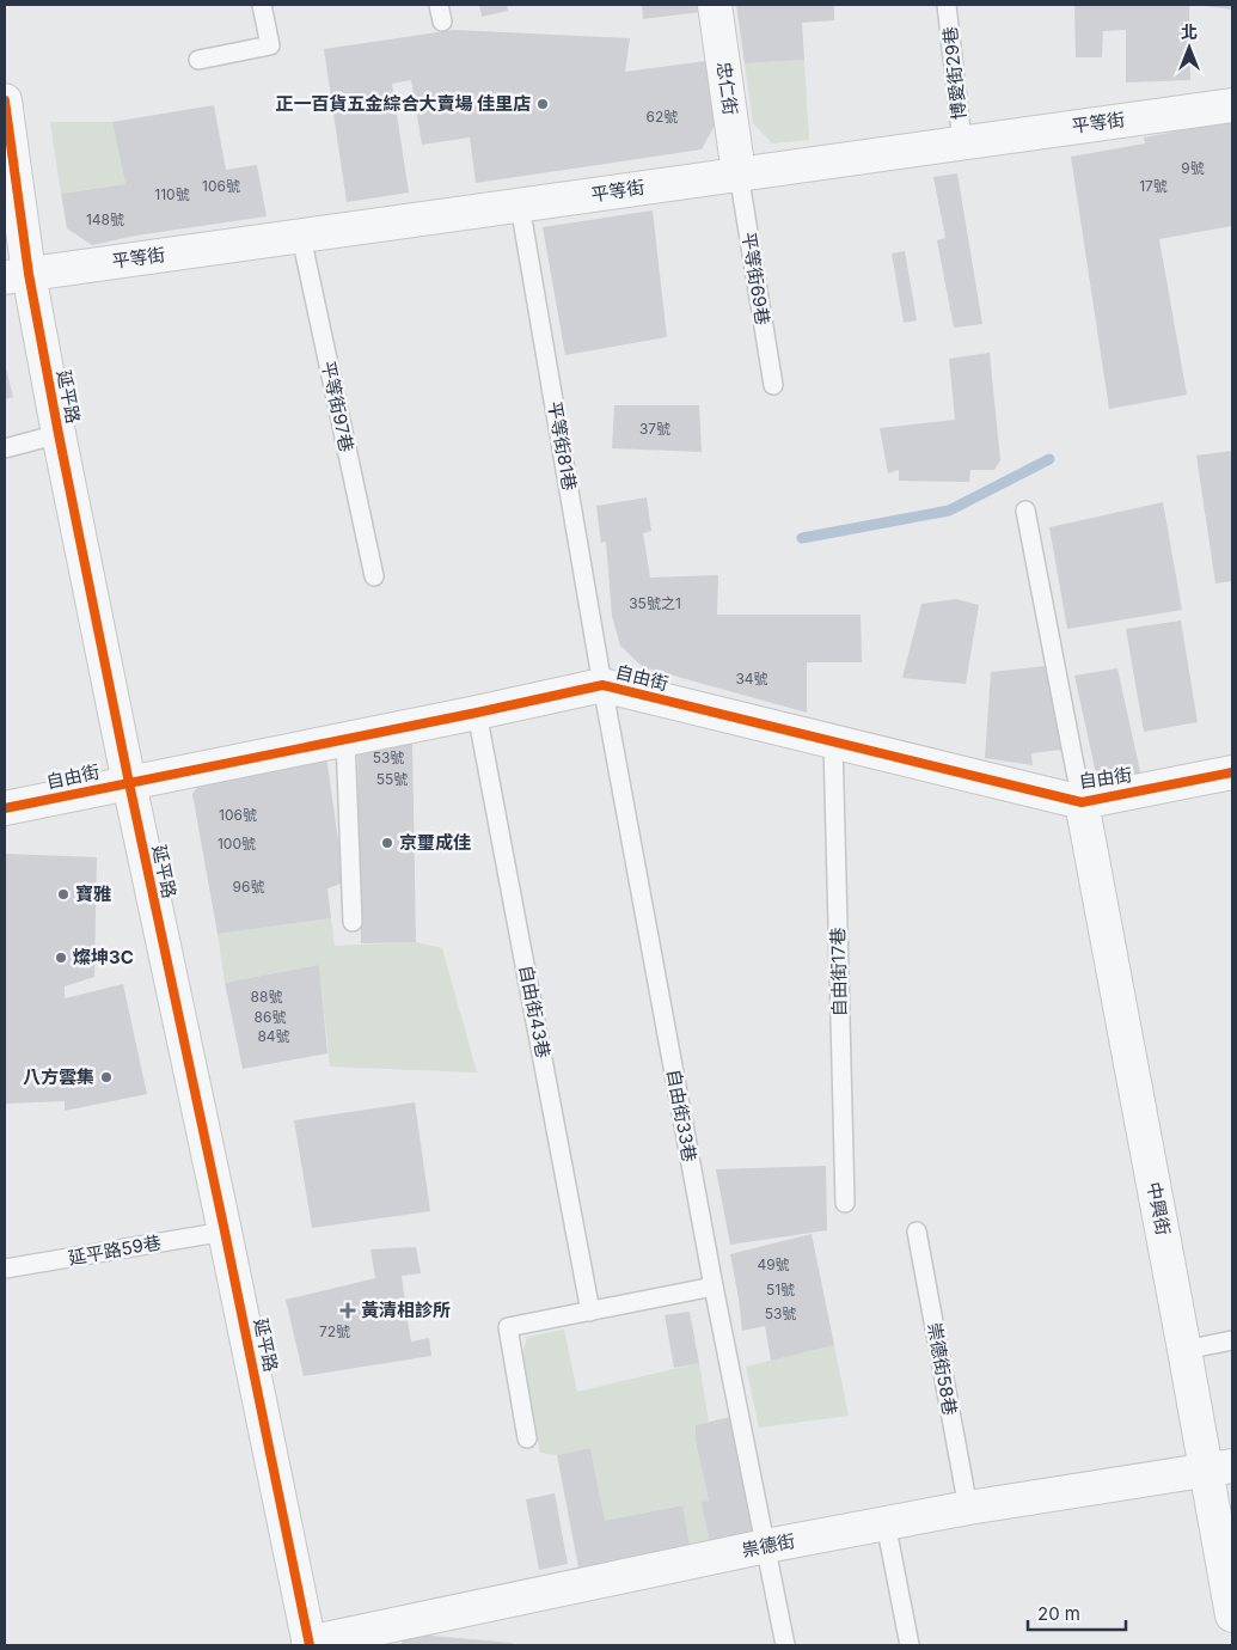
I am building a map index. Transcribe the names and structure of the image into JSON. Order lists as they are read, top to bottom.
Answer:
{
  "streets": {
    "street": [
      "忠仁街",
      "平等街",
      "延平路",
      "自由街",
      "中興街",
      "祟德街"
    ],
    "lane": [
      "博愛街29巷",
      "平等街69巷",
      "平等街97巷",
      "平等街81巷",
      "自由街17巷",
      "自由街43巷",
      "自由街33巷",
      "延平路59巷",
      "崇德街58巷"
    ]
  },
  "crossings": [
    ["博愛街29巷", "平等街"],
    ["忠仁街", "平等街"],
    ["忠仁街", "平等街69巷"],
    ["平等街", "平等街69巷"],
    ["平等街", "延平路"],
    ["平等街", "平等街97巷"],
    ["平等街", "平等街81巷"],
    ["延平路", "自由街"],
    ["延平路", "延平路59巷"],
    ["延平路", "祟德街"],
    ["平等街81巷", "自由街"],
    ["平等街81巷", "自由街33巷"],
    ["自由街", "自由街17巷"],
    ["自由街", "自由街43巷"],
    ["自由街", "自由街33巷"],
    ["自由街", "中興街"],
    ["自由街33巷", "祟德街"],
    ["中興街", "祟德街"],
    ["崇德街58巷", "祟德街"]
  ],
  "places": {
    "other": [
      "正一百貨五金綜合大賣場 佳里店",
      "京璽成佳",
      "寶雅",
      "燦坤3C",
      "八方雲集"
    ],
    "health": ["黃清相診所"]
  },
  "house_numbers": [
    "62號",
    "9號",
    "106號",
    "17號",
    "110號",
    "148號",
    "37號",
    "35號之1",
    "34號",
    "53號",
    "55號",
    "106號",
    "100號",
    "96號",
    "88號",
    "86號",
    "84號",
    "49號",
    "51號",
    "53號",
    "72號"
  ],
  "scale_bar": "20 m",
  "north": "top"
}
